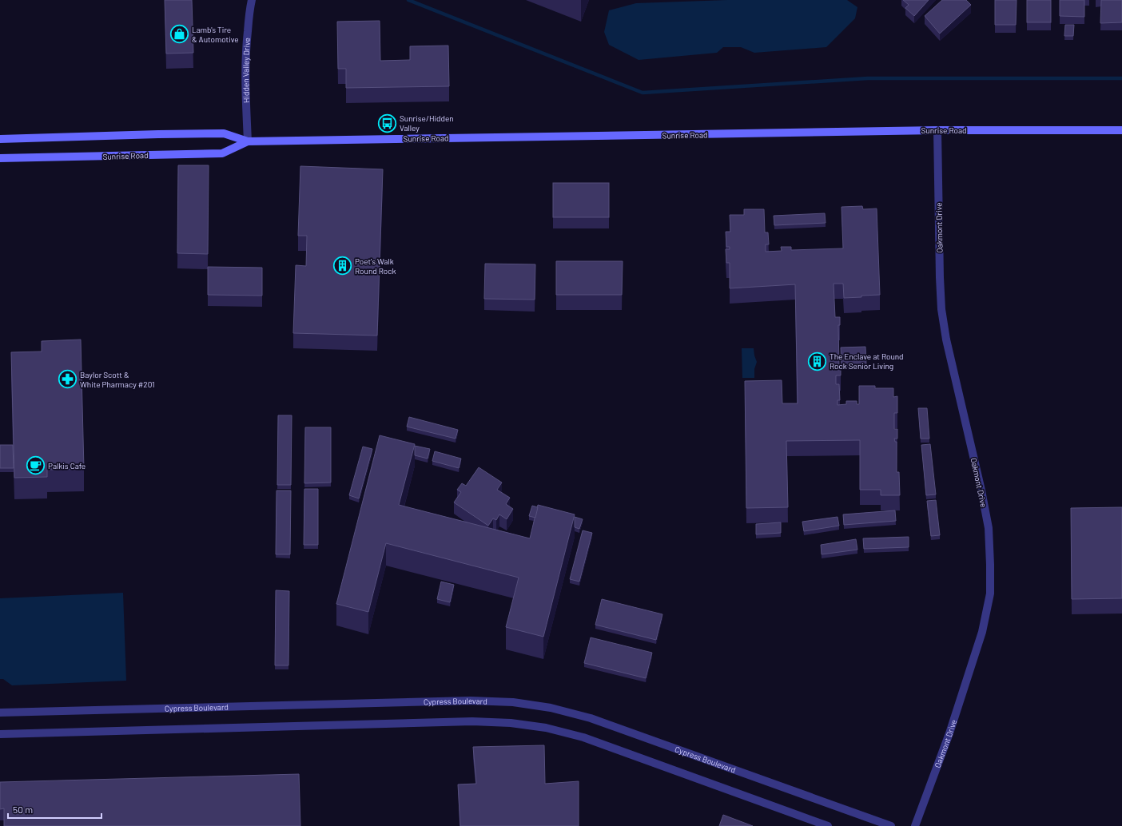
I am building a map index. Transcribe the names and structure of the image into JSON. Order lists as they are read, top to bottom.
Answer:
{
  "streets": {
    "main road": ["Sunrise Road"],
    "street": ["Hidden Valley Drive", "Oakmont Drive", "Cypress Boulevard"]
  },
  "crossings": [
    ["Hidden Valley Drive", "Sunrise Road"],
    ["Sunrise Road", "Oakmont Drive"]
  ],
  "places": {
    "shop": ["Lamb's Tire & Automotive"],
    "bus stop": ["Sunrise/Hidden Valley"],
    "building": ["Poet's Walk Round Rock", "The Enclave at Round Rock Senior Living"],
    "pharmacy": ["Baylor Scott & White Pharmacy #201"],
    "cafe": ["Palkis Cafe"]
  },
  "scale_bar": "50 m"
}
